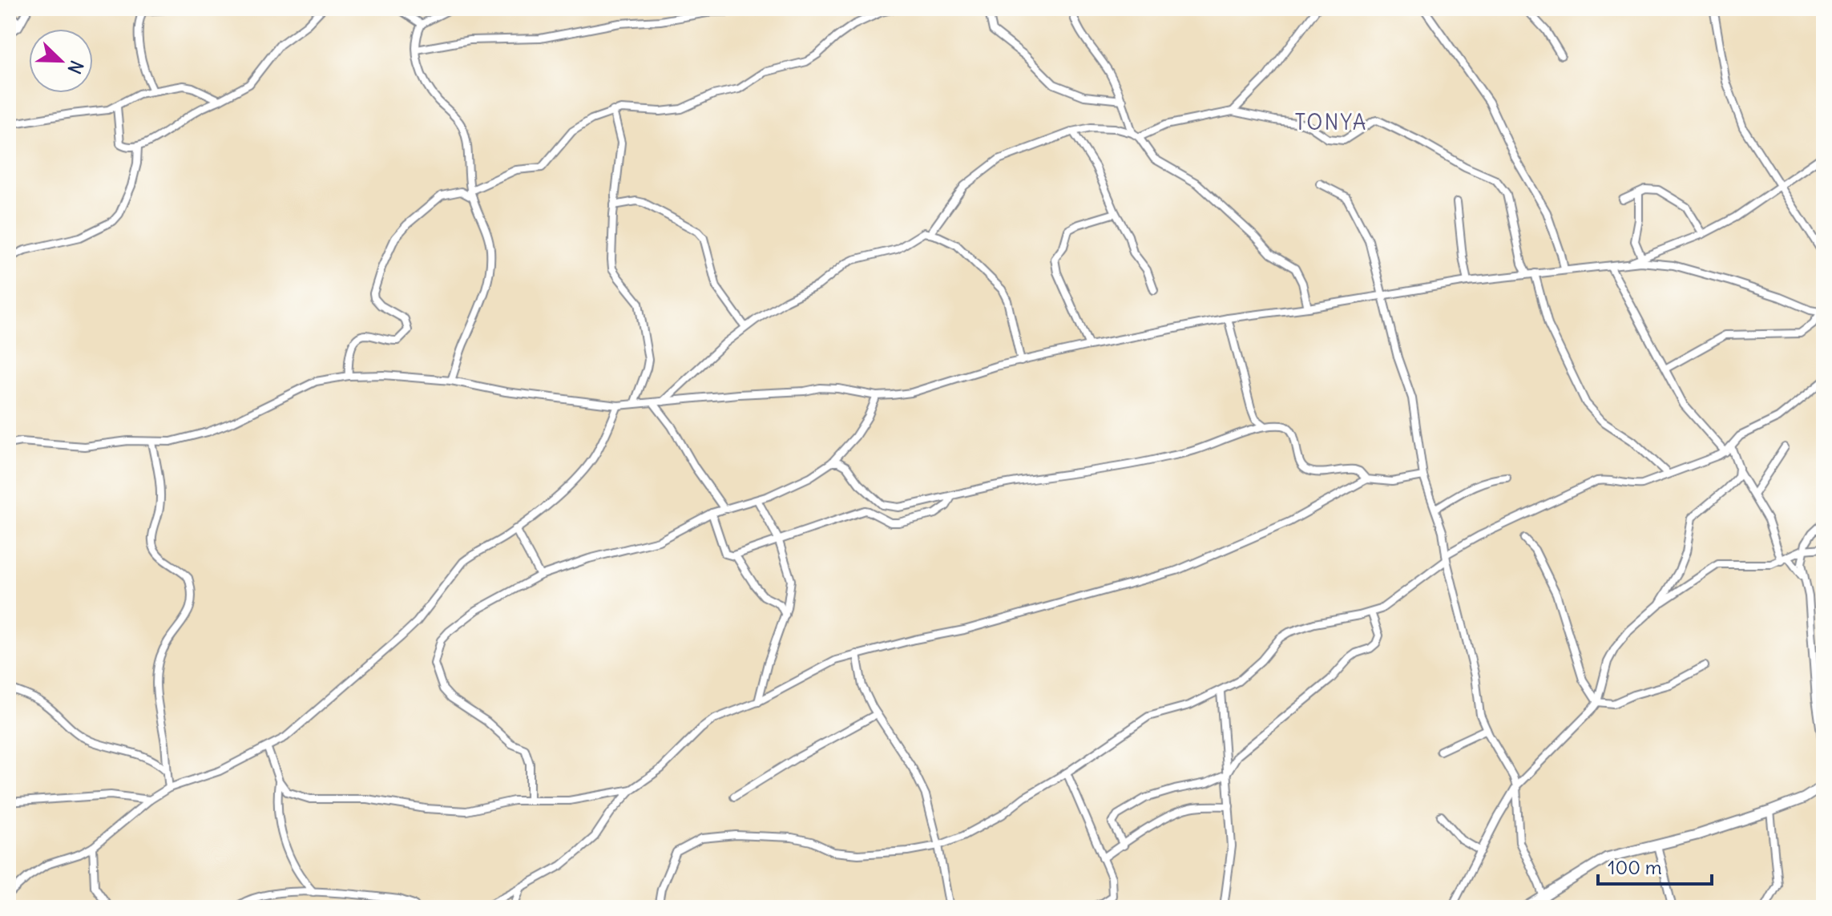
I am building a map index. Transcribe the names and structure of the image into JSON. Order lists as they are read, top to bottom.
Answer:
{
  "districts": ["TONYA"],
  "scale_bar": "100 m",
  "north": "bottom right"
}
